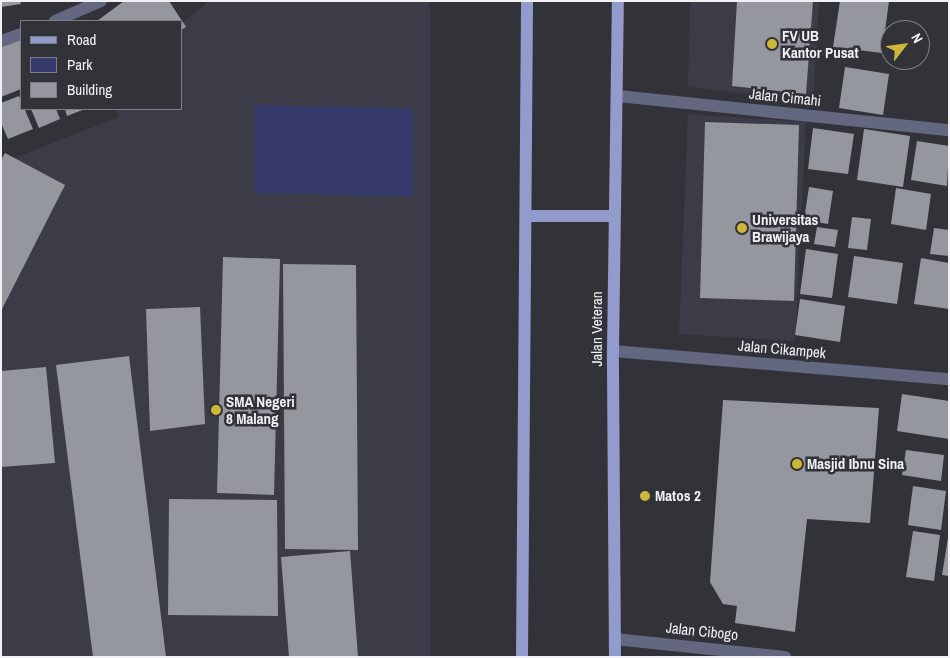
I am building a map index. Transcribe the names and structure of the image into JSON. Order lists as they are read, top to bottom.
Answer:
{
  "streets": {
    "main road": ["Jalan Veteran"],
    "street": ["Jalan Cimahi", "Jalan Cikampek", "Jalan Cibogo"]
  },
  "crossings": [
    ["Jalan Cimahi", "Jalan Veteran"],
    ["Jalan Veteran", "Jalan Cikampek"],
    ["Jalan Veteran", "Jalan Cibogo"]
  ],
  "places": [
    "FV UB Kantor Pusat",
    "Universitas Brawijaya",
    "SMA Negeri 8 Malang",
    "Masjid Ibnu Sina",
    "Matos 2"
  ],
  "legend": ["Road", "Park", "Building"],
  "north": "top right"
}
